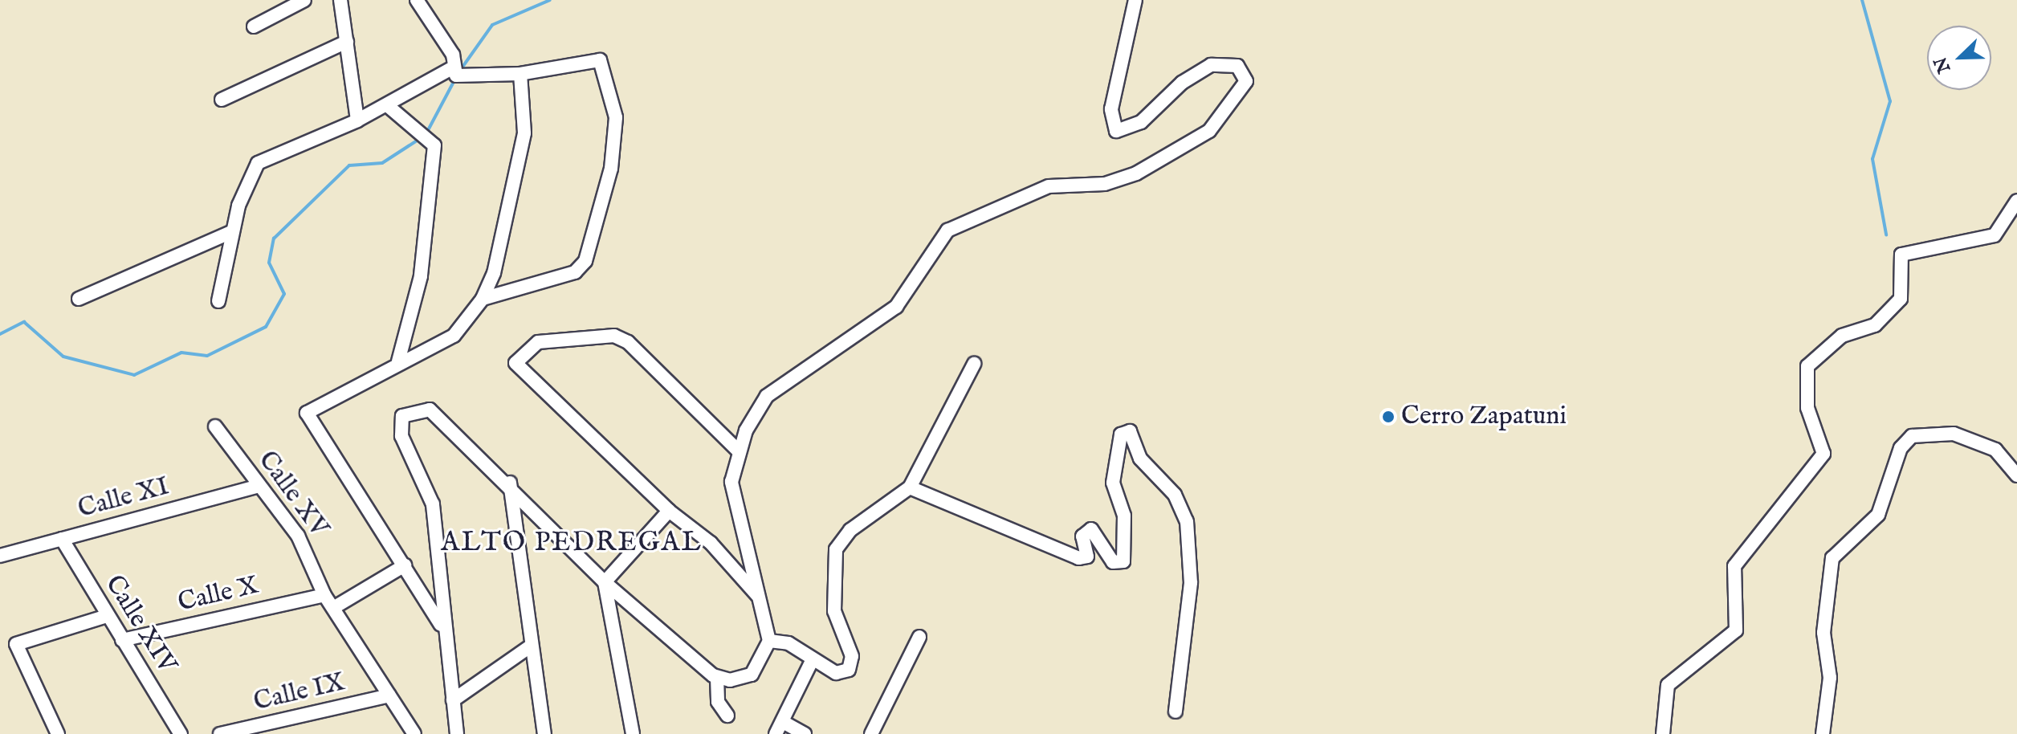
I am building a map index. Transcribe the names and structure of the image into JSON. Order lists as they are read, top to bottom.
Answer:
{
  "streets": {
    "street": [
      "Calle XV",
      "Calle XI",
      "Calle X",
      "Calle XIV",
      "Calle IX"
    ]
  },
  "crossings": [
    ["Calle XV", "Calle XI"],
    ["Calle XV", "Calle X"],
    ["Calle XI", "Calle XIV"],
    ["Calle X", "Calle XIV"]
  ],
  "districts": ["ALTO PEDREGAL"],
  "places": ["Cerro Zapatuni"],
  "north": "bottom left"
}
